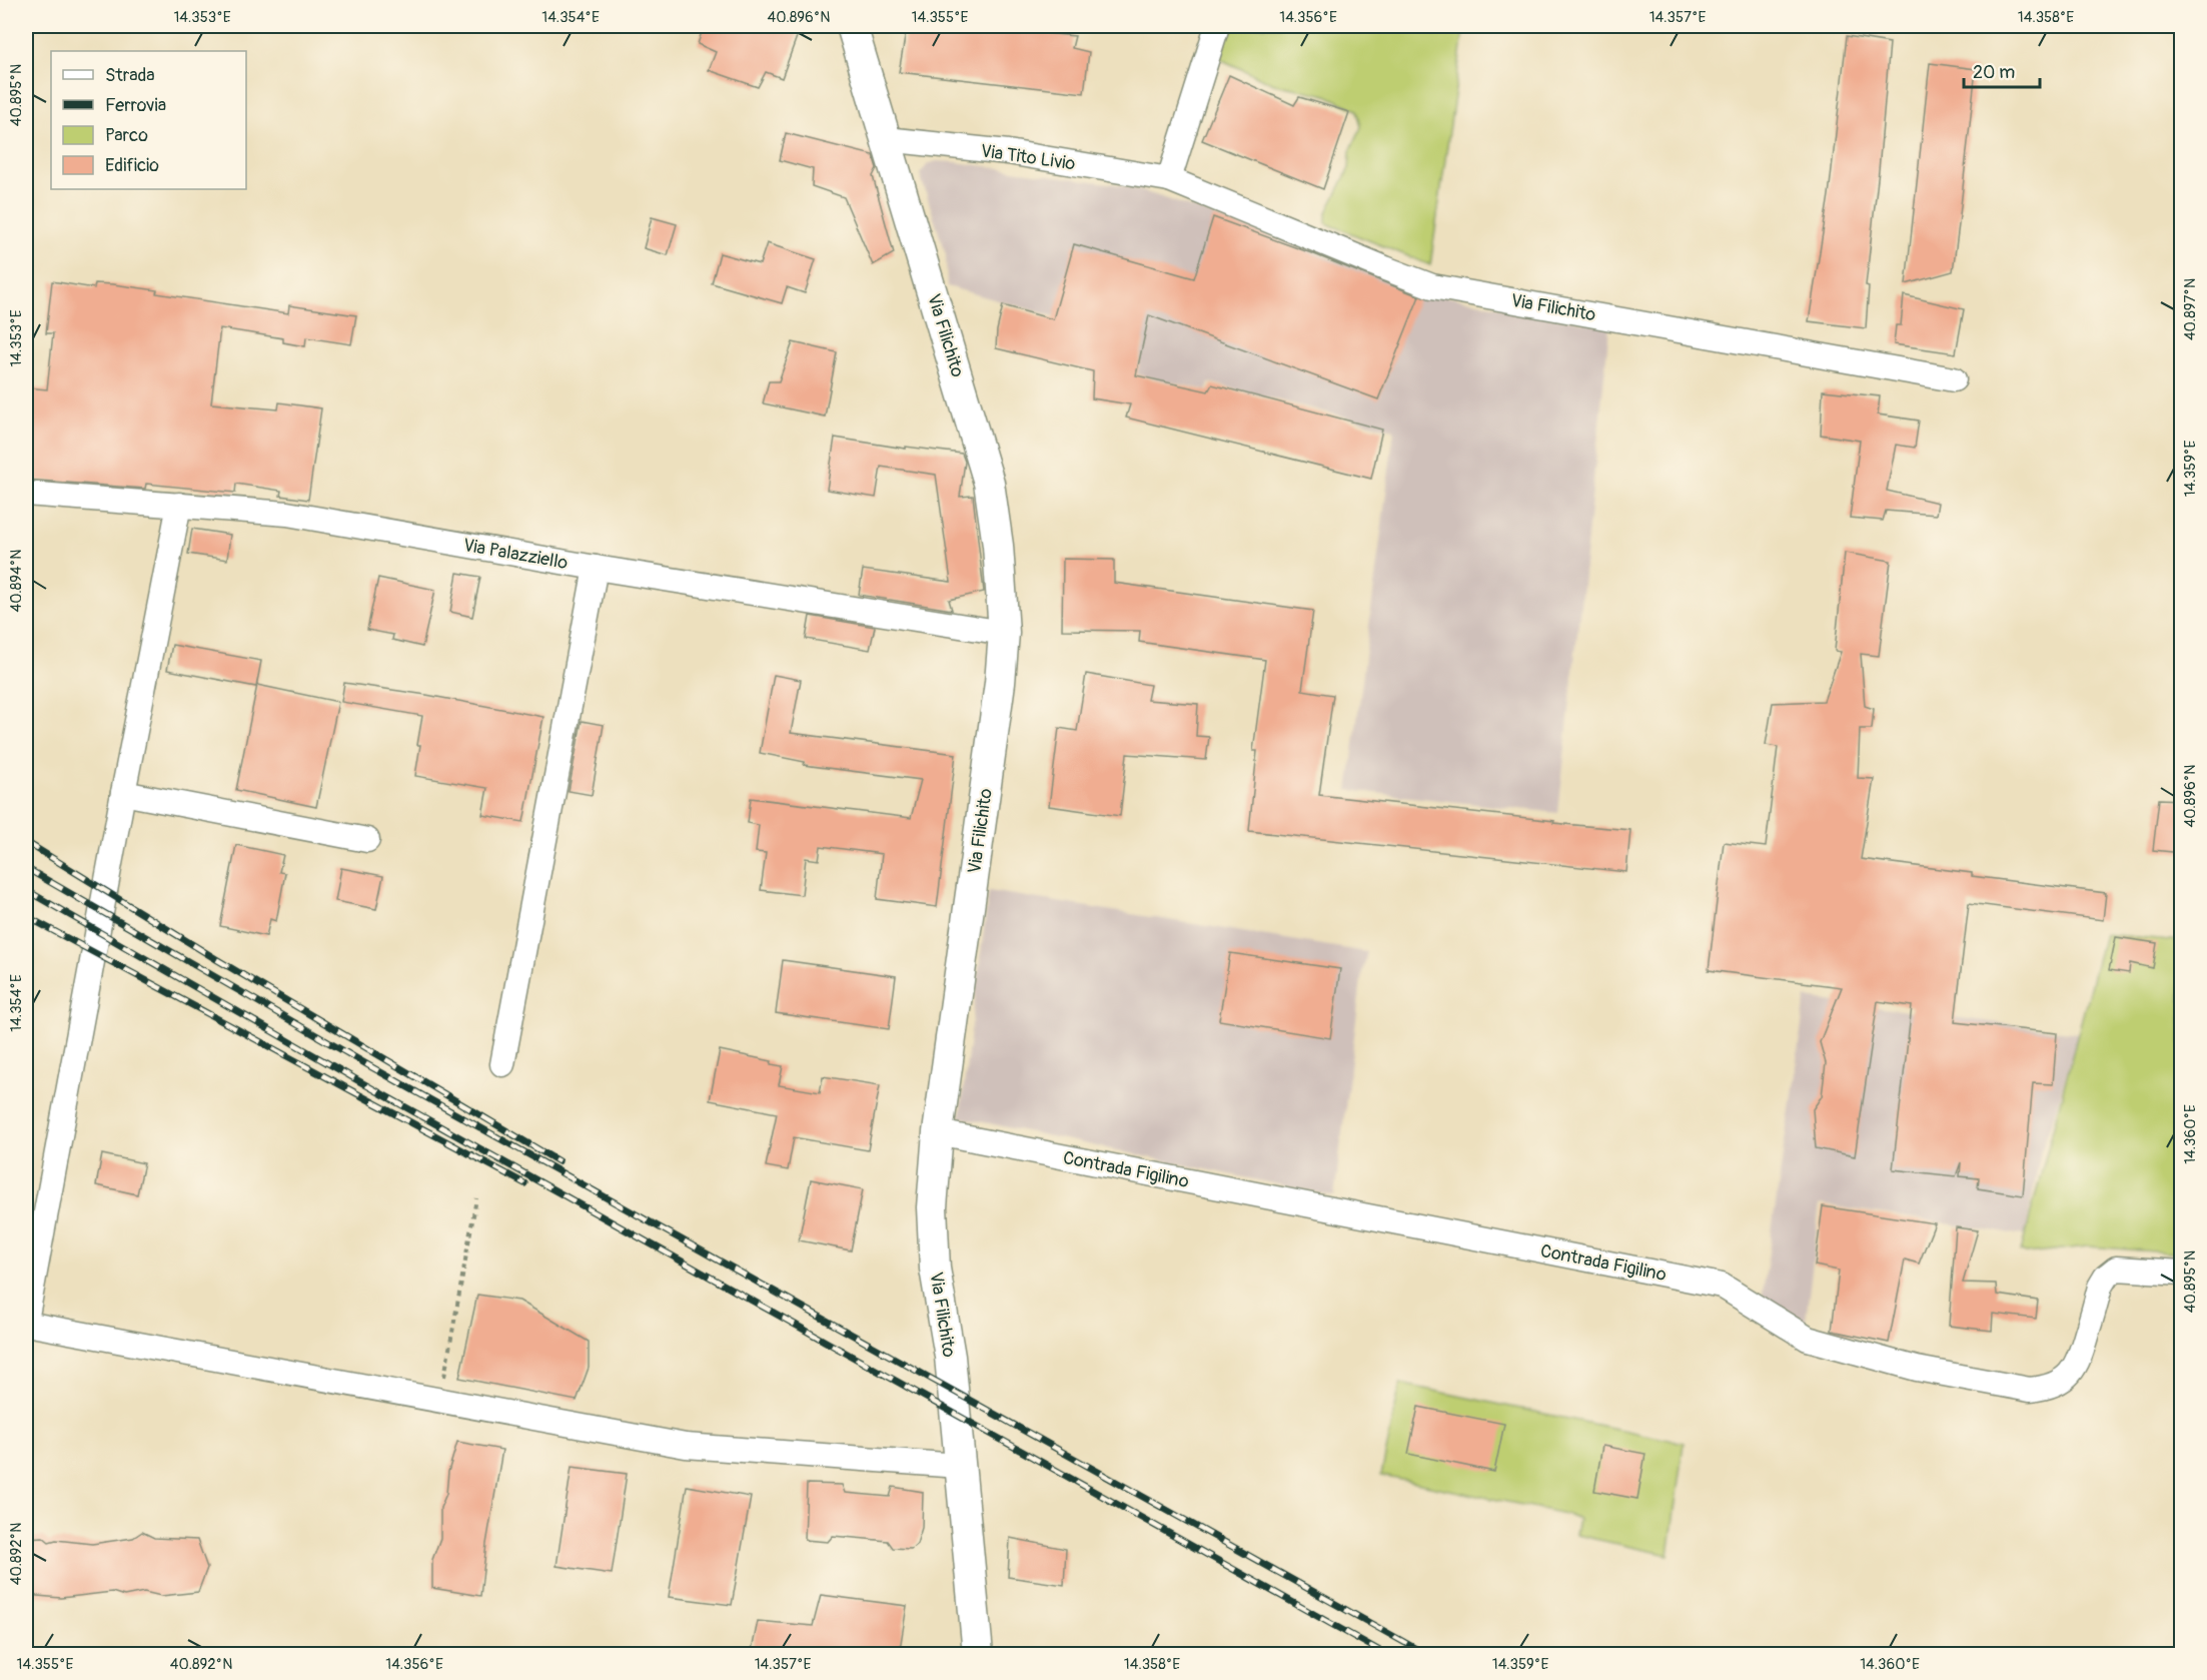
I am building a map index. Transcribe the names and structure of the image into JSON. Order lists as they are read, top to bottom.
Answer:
{
  "streets": {
    "street": [
      "Via Tito Livio",
      "Via Filichito",
      "Via Palazziello",
      "Contrada Figilino"
    ]
  },
  "crossings": [
    ["Via Tito Livio", "Via Filichito"],
    ["Via Filichito", "Via Palazziello"],
    ["Via Filichito", "Contrada Figilino"]
  ],
  "legend": [
    "Strada",
    "Ferrovia",
    "Parco",
    "Edificio"
  ],
  "scale_bar": "20 m",
  "coordinates": [
    "14.353°E",
    "14.354°E",
    "40.896°N",
    "14.355°E",
    "14.356°E",
    "14.357°E",
    "14.358°E",
    "40.895°N",
    "40.897°N",
    "14.359°E",
    "40.894°N",
    "14.360°E",
    "40.892°N"
  ]
}
